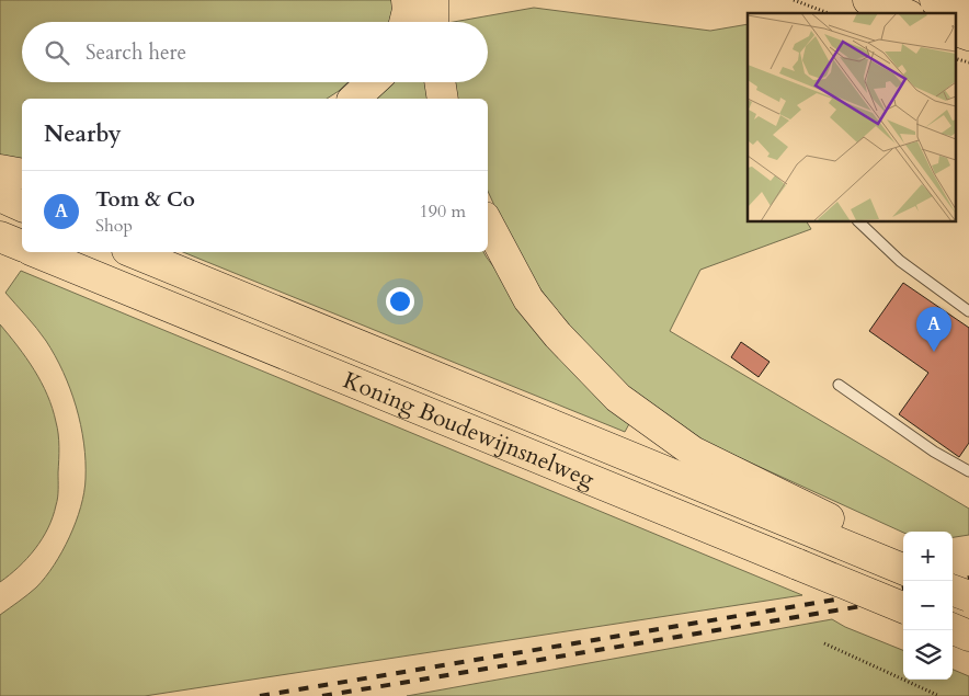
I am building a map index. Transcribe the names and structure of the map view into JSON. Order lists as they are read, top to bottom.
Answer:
{
  "streets": {
    "main road": ["Koning Boudewijnsnelweg"]
  },
  "page": {
    "search": "Search here",
    "heading": "Nearby",
    "list": [
      {
        "mark": "A",
        "name": "Tom & Co",
        "note": "Shop",
        "value": "190 m"
      }
    ],
    "pins": "A",
    "map_buttons": ["+", "−"]
  }
}
